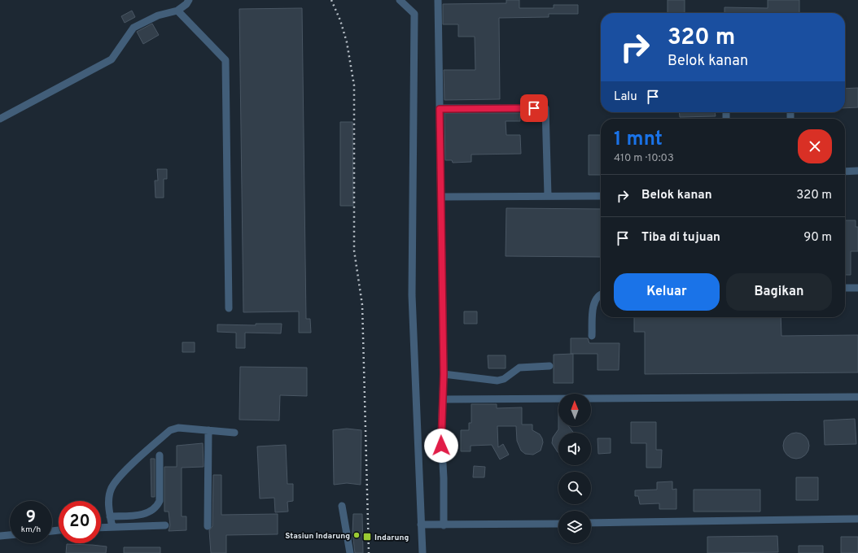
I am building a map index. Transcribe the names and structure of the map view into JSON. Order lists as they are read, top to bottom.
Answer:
{
  "places": {
    "other": ["Stasiun Indarung"],
    "transit": ["Indarung"]
  },
  "north": "top",
  "page": {
    "turn": ["320 m", "Belok kanan"],
    "then": "Lalu",
    "heading": ["1 mnt", "410 m · 10:03"],
    "list": [
      {
        "name": "Belok kanan",
        "value": "320 m"
      },
      {
        "name": "Tiba di tujuan",
        "value": "90 m"
      }
    ],
    "buttons": ["Keluar", "Bagikan"],
    "speed": "9 km/h",
    "limit": "20"
  }
}
